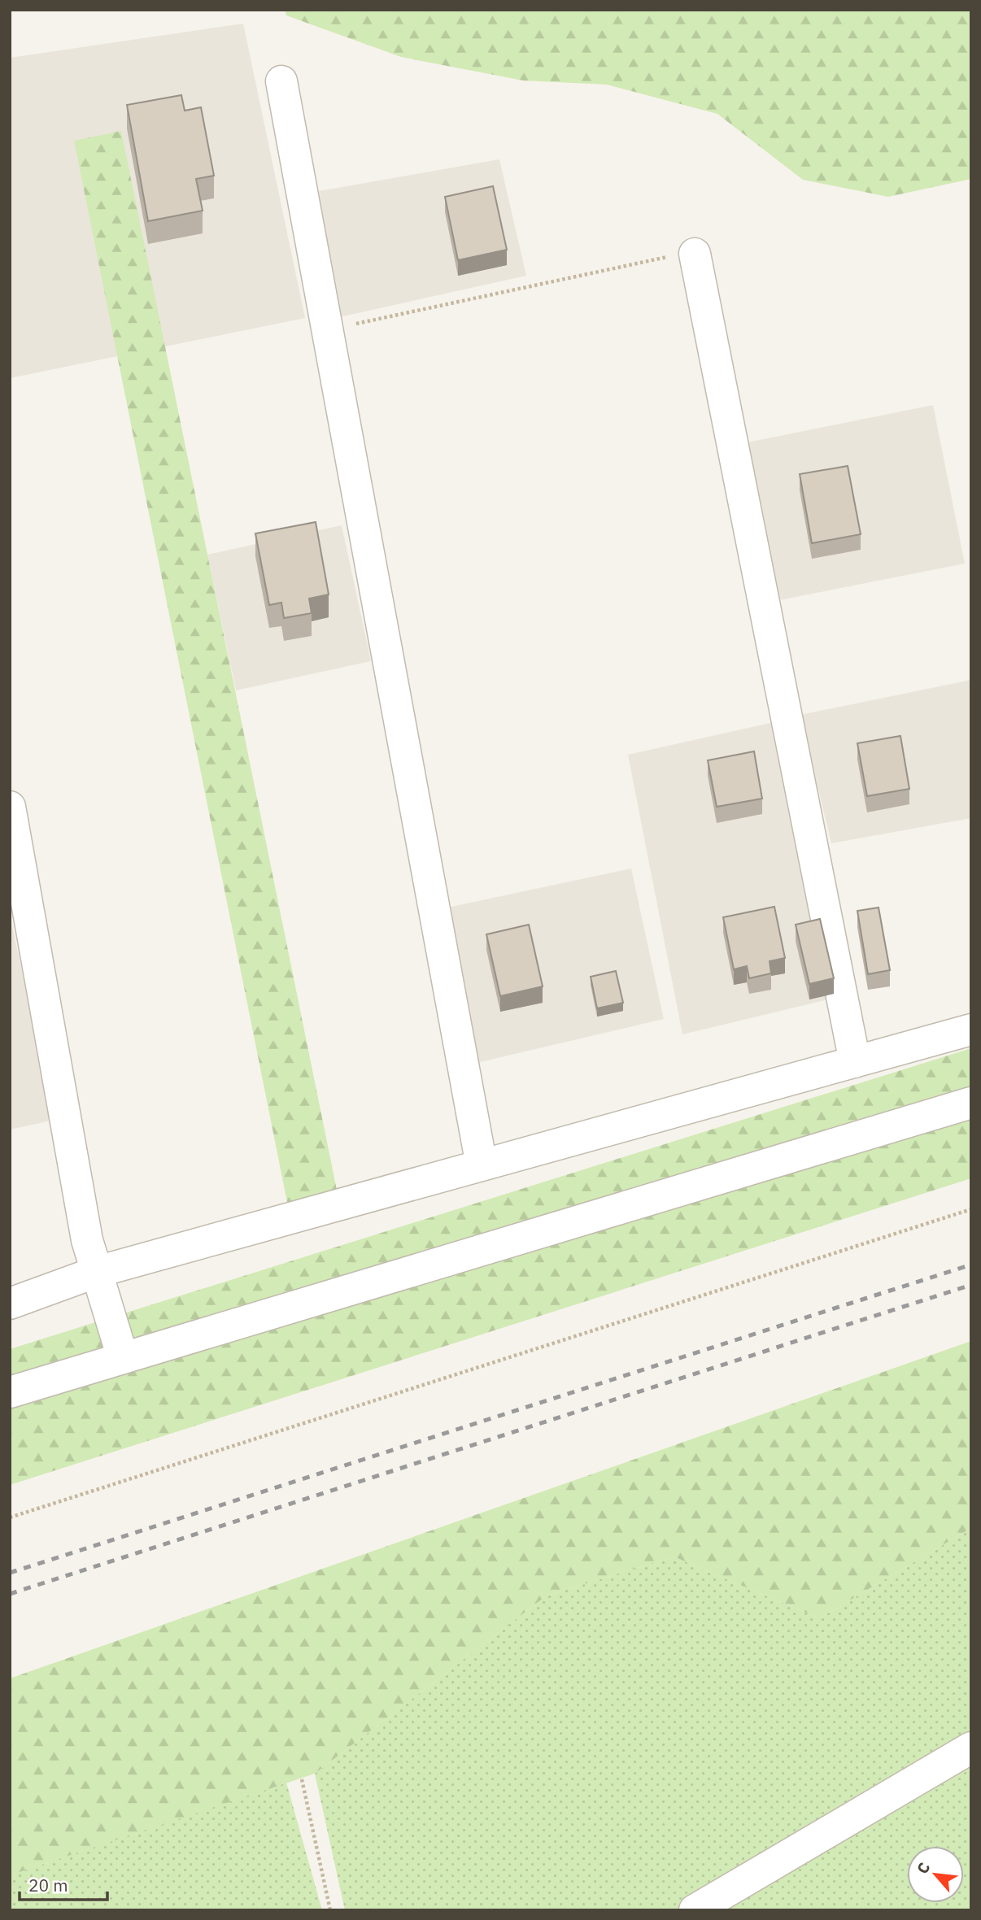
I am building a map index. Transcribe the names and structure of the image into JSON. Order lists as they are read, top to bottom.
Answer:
{
  "scale_bar": "20 m",
  "north": "top left"
}
